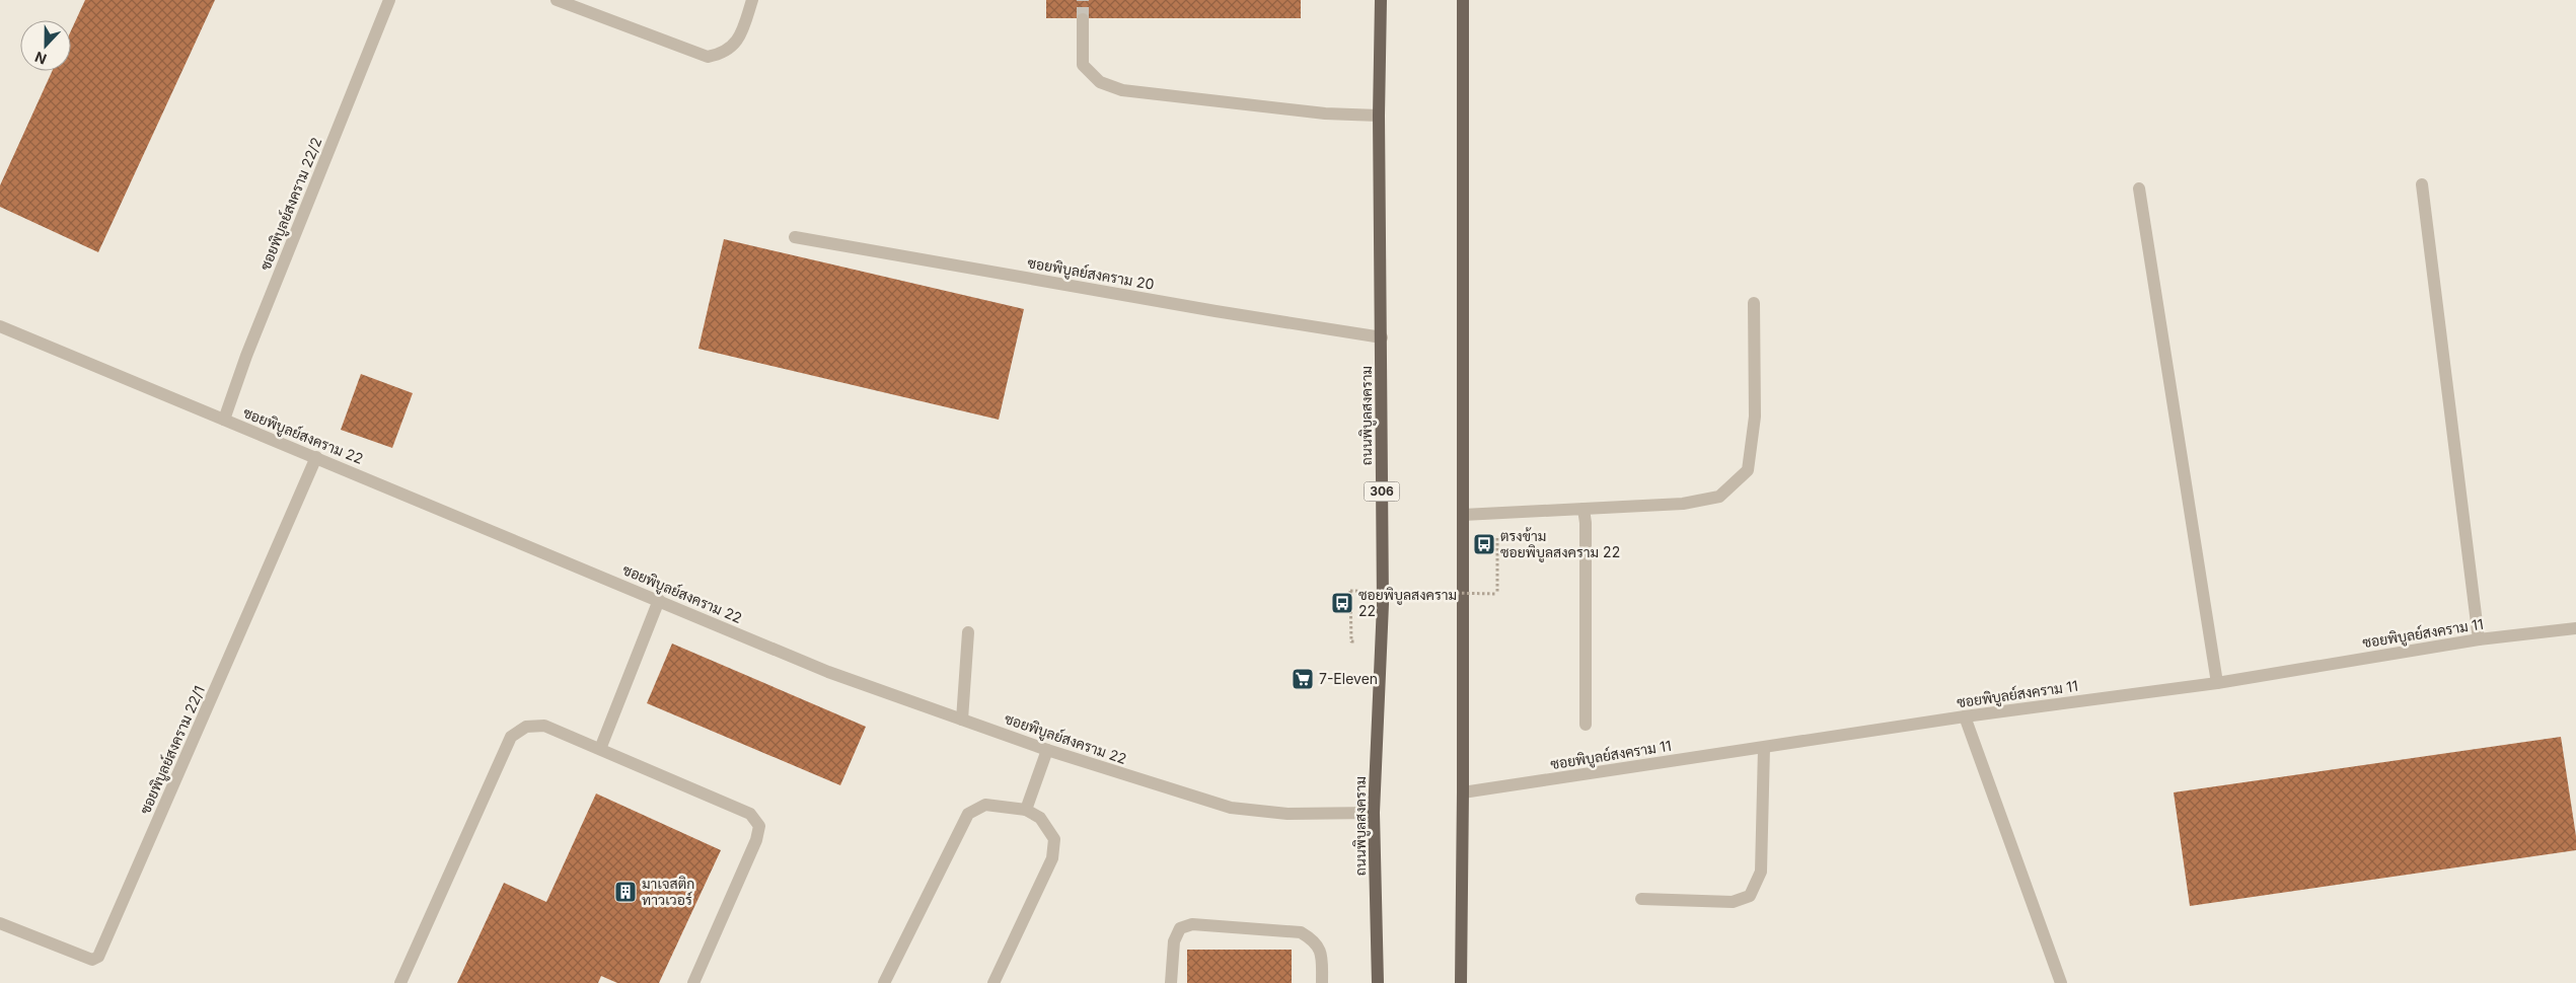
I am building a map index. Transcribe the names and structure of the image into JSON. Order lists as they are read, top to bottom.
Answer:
{
  "streets": {
    "main road": ["ถนนพิบูลสงคราม", "306"],
    "street": [
      "ซอยพิบูลย์สงคราม 22/2",
      "ซอยพิบูลย์สงคราม 20",
      "ซอยพิบูลย์สงคราม 22",
      "ซอยพิบูลย์สงคราม 11",
      "ซอยพิบูลย์สงคราม 22/1"
    ]
  },
  "crossings": [
    ["ซอยพิบูลย์สงคราม 22/2", "ซอยพิบูลย์สงคราม 22"],
    ["ซอยพิบูลย์สงคราม 20", "ถนนพิบูลสงคราม"],
    ["ถนนพิบูลสงคราม", "ซอยพิบูลย์สงคราม 22"],
    ["ซอยพิบูลย์สงคราม 22", "ซอยพิบูลย์สงคราม 22/1"]
  ],
  "places": {
    "bus stop": ["ตรงข้าม ซอยพิบูลสงคราม 22", "ซอยพิบูลสงคราม 22"],
    "supermarket": ["7-Eleven"],
    "building": ["มาเจสติก ทาวเวอร์"]
  },
  "north": "bottom"
}
